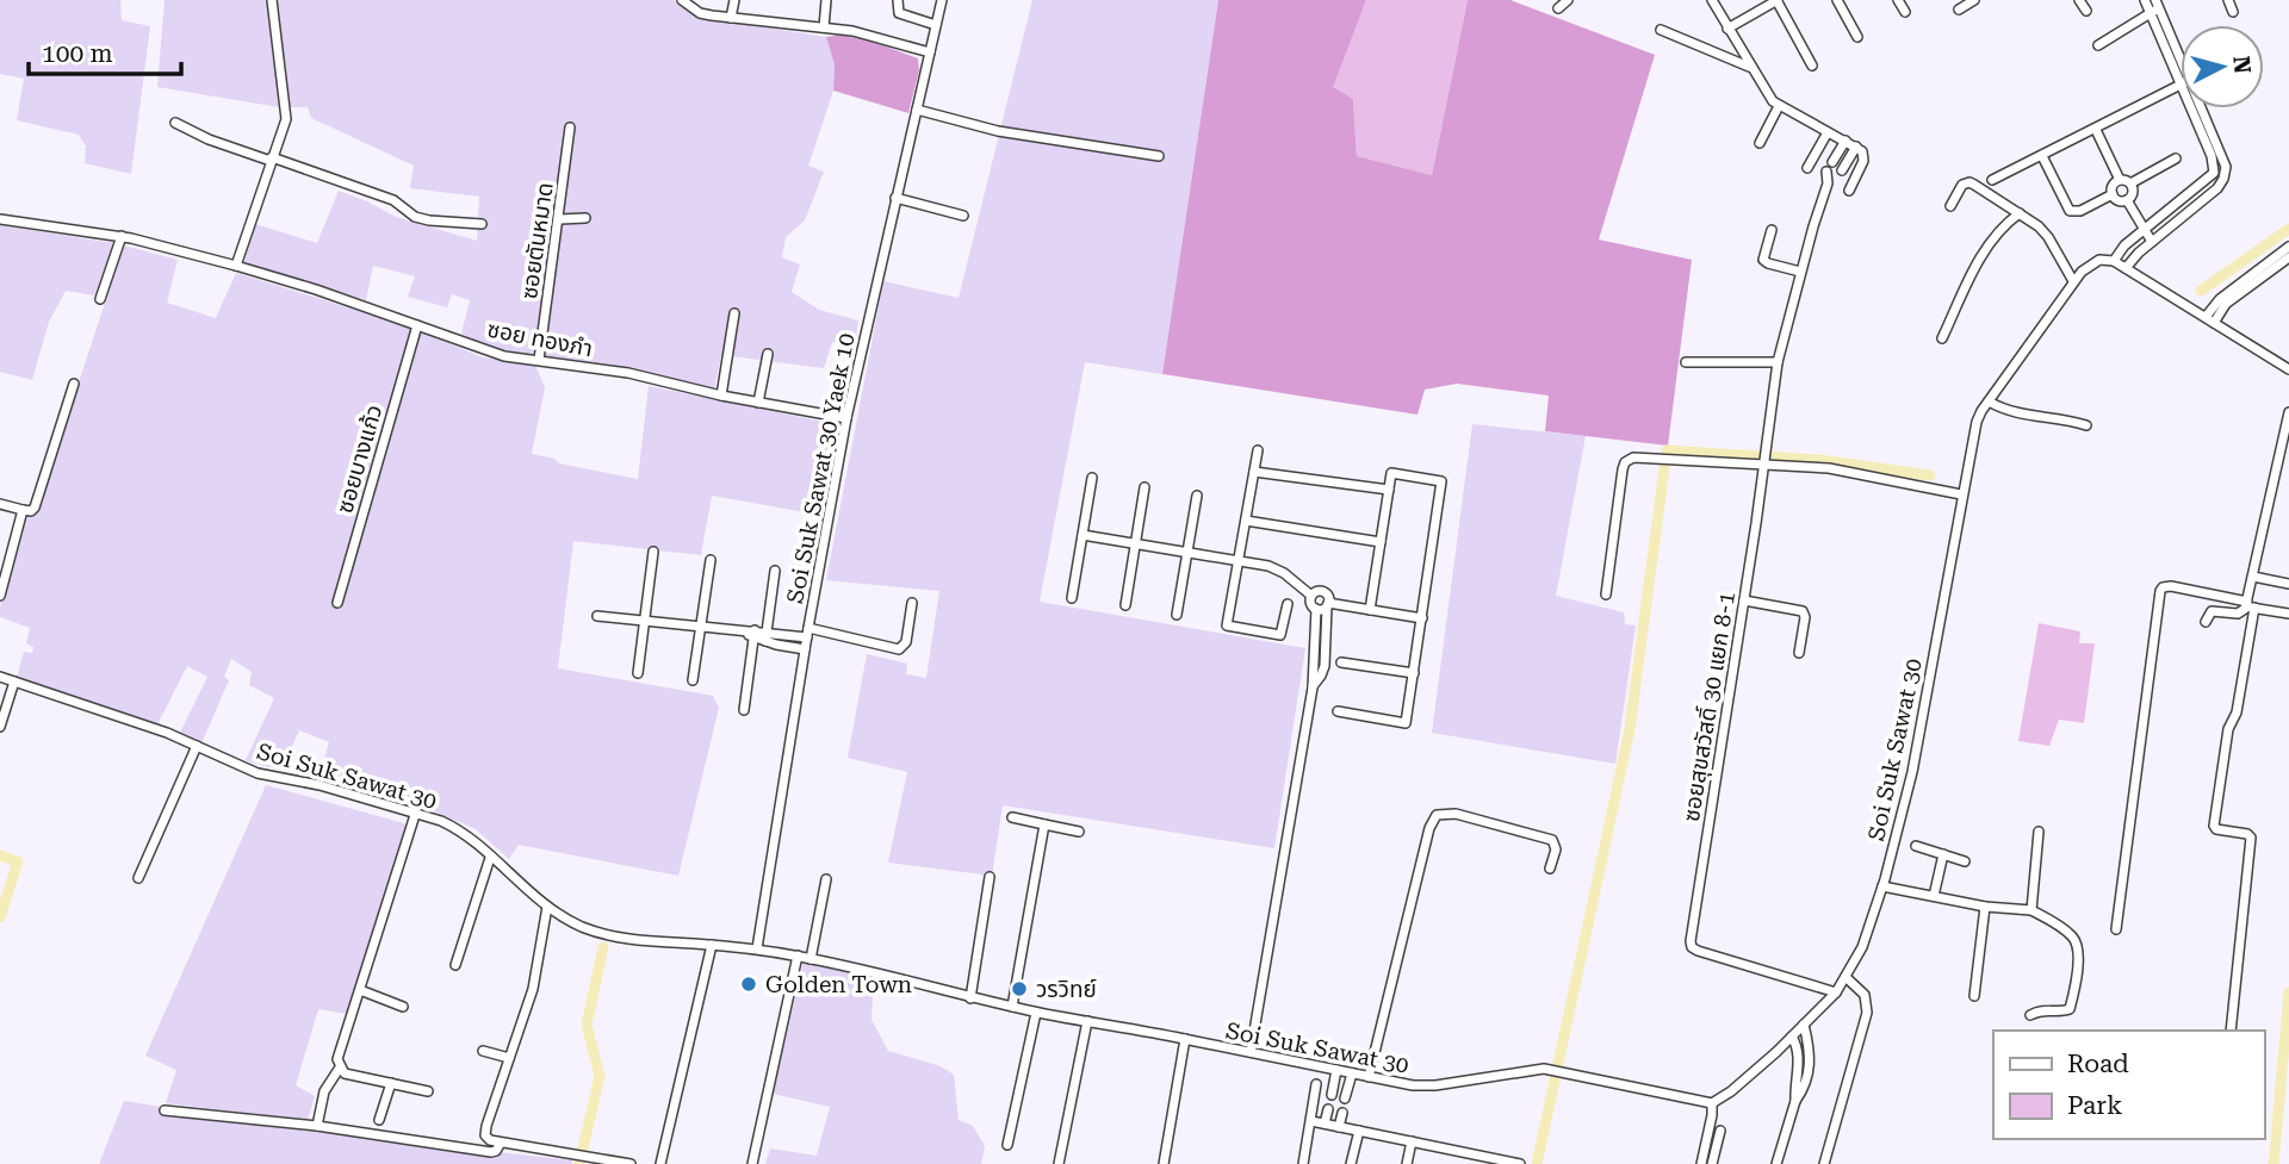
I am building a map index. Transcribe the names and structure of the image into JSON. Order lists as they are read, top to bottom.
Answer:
{
  "streets": {
    "street": [
      "ซอยตันหมาด",
      "ซอย ทองภํา",
      "ซอยบางแก้ว",
      "Soi Suk Sawat 30 Yaek 10",
      "ซอยสุขสวัสดิ์ 30 แยก 8-1",
      "Soi Suk Sawat 30"
    ]
  },
  "crossings": [
    ["ซอยตันหมาด", "ซอย ทองภํา"],
    ["ซอย ทองภํา", "ซอยบางแก้ว"],
    ["ซอย ทองภํา", "Soi Suk Sawat 30 Yaek 10"],
    ["Soi Suk Sawat 30 Yaek 10", "Soi Suk Sawat 30"],
    ["ซอยสุขสวัสดิ์ 30 แยก 8-1", "Soi Suk Sawat 30"]
  ],
  "places": ["Golden Town", "วรวิทย์"],
  "legend": ["Road", "Park"],
  "scale_bar": "100 m",
  "north": "right"
}
